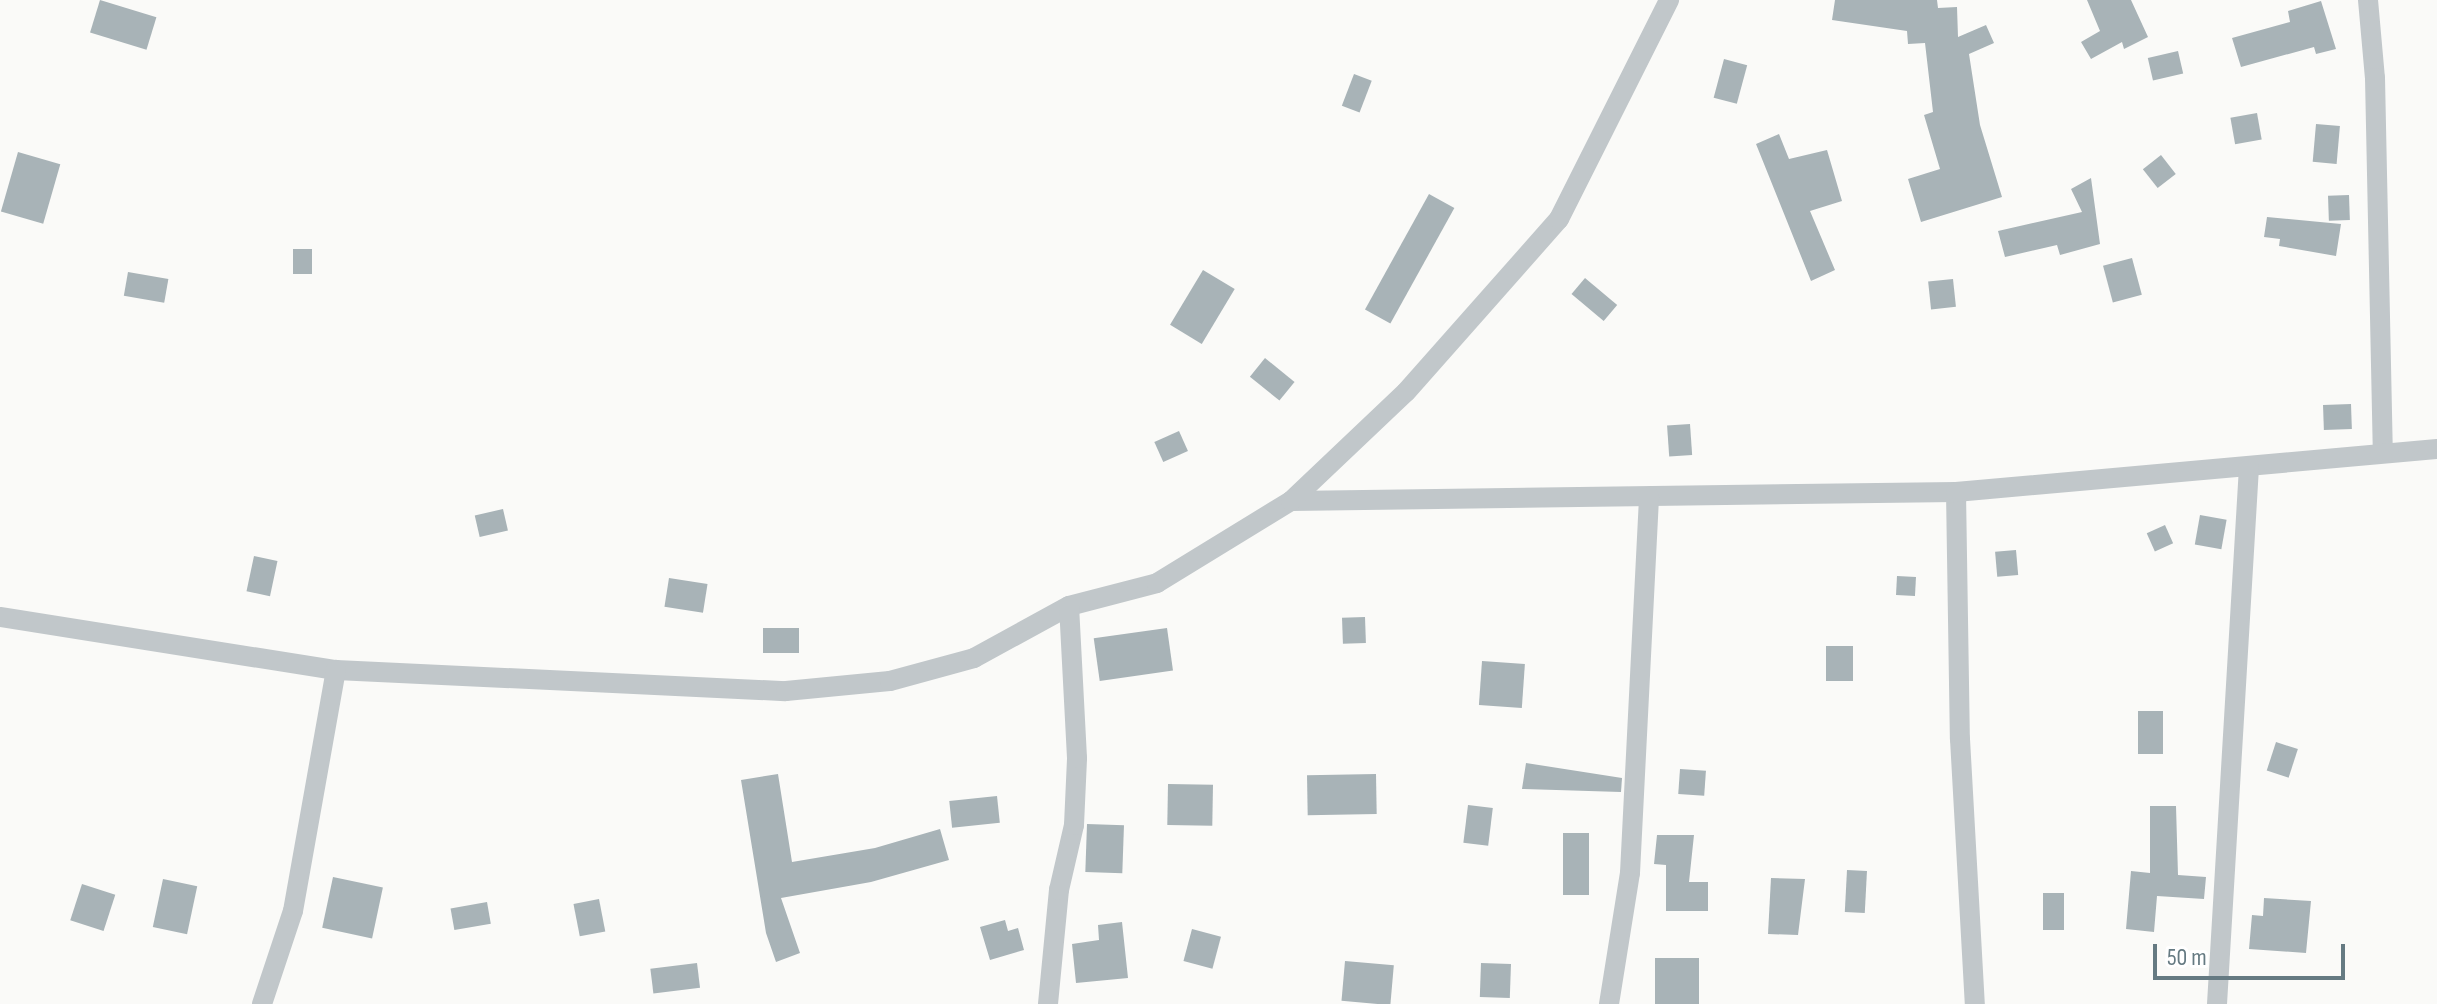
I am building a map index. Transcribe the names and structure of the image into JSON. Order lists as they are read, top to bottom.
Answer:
{
  "scale_bar": "50 m"
}
